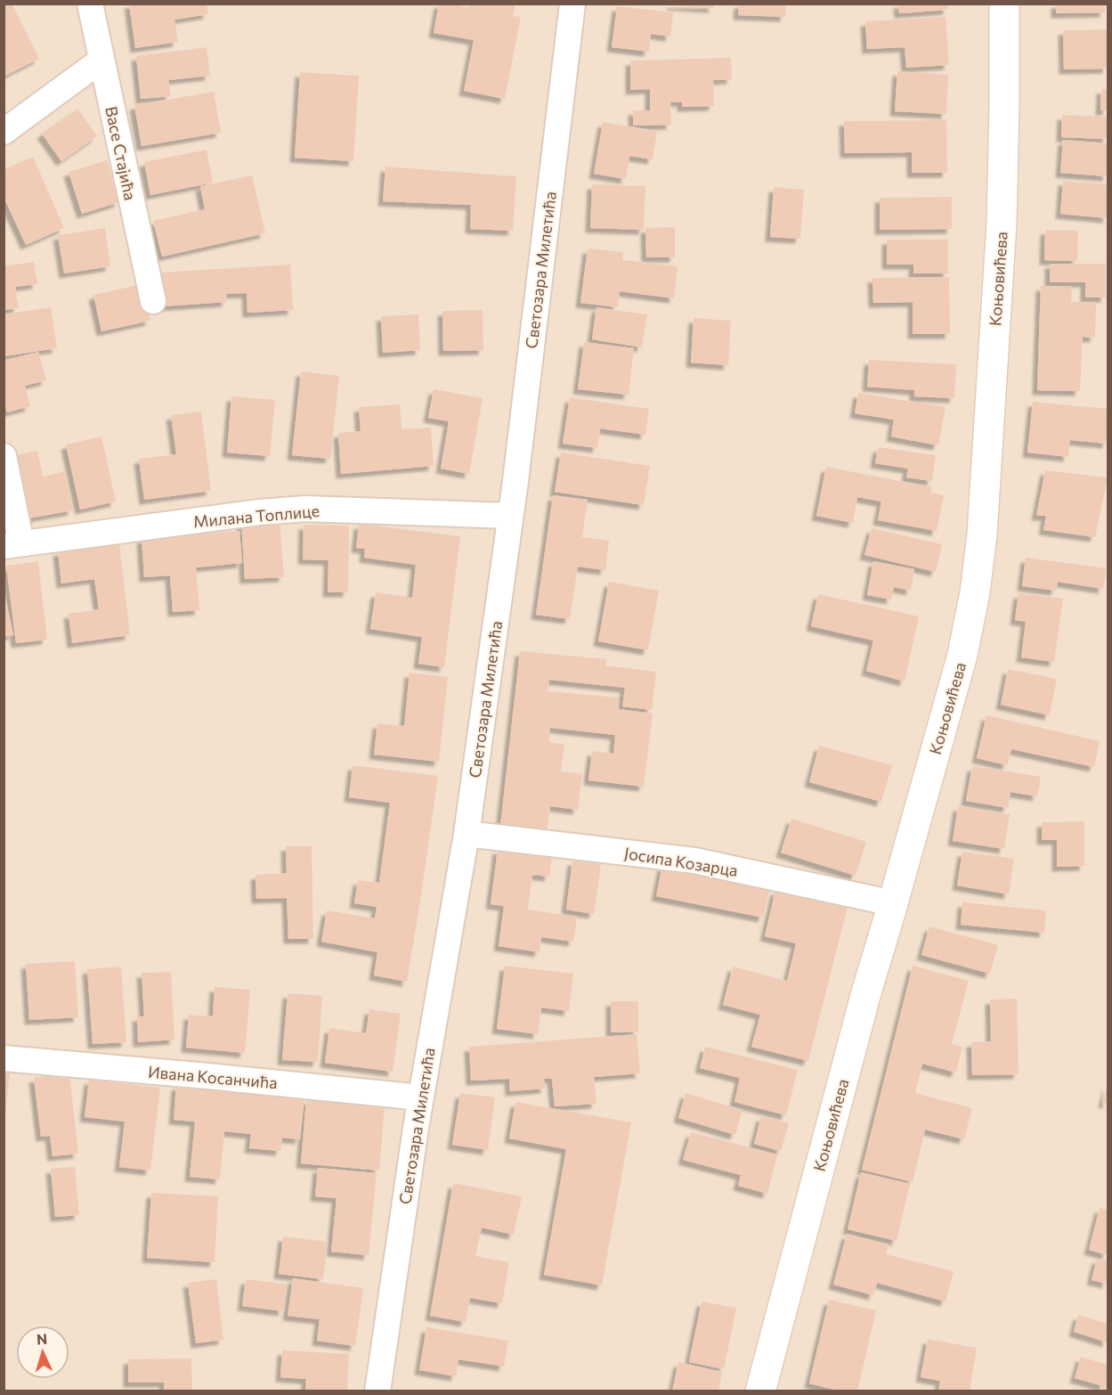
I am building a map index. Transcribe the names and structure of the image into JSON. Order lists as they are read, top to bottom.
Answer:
{
  "streets": {
    "main road": ["Коњовићева"],
    "street": [
      "Васе Стајића",
      "Светозара Милетића",
      "Милана Топлице",
      "Јосипа Козарца",
      "Ивана Косанчића"
    ]
  },
  "crossings": [
    ["Светозара Милетића", "Милана Топлице"],
    ["Светозара Милетића", "Јосипа Козарца"],
    ["Светозара Милетића", "Ивана Косанчића"],
    ["Коњовићева", "Јосипа Козарца"]
  ],
  "north": "top"
}
